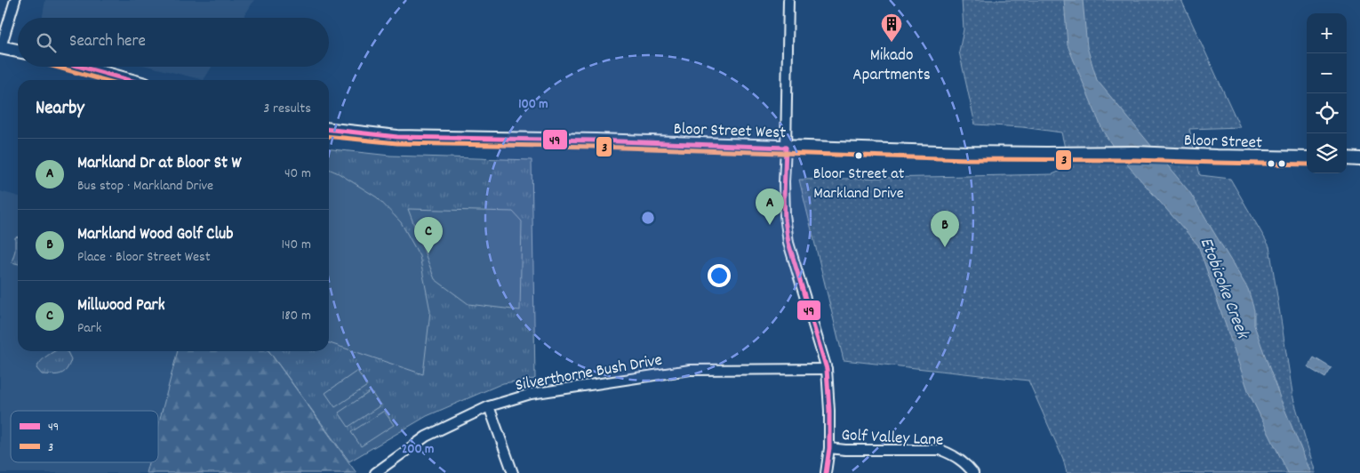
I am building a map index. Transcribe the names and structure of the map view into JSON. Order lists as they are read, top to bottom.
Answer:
{
  "streets": {
    "main road": ["Bloor Street West", "Bloor Street"],
    "street": ["Silverthorne Bush Drive", "Golf Valley Lane"]
  },
  "crossings": [
    ["Bloor Street West", "Bloor Street"]
  ],
  "water": ["Etobicoke Creek"],
  "places": {
    "building": ["Mikado Apartments"],
    "other": ["Bloor Street at Markland Drive"]
  },
  "lines": ["transit line 49", "transit line 3"],
  "legend": ["49", "3"],
  "page": {
    "map_buttons": ["+", "−"],
    "search": "Search here",
    "heading": ["Nearby", "3 results"],
    "list": [
      {
        "mark": "A",
        "name": "Markland Dr at Bloor St W",
        "note": "Bus stop · Markland Drive",
        "value": "40 m"
      },
      {
        "mark": "B",
        "name": "Markland Wood Golf Club",
        "note": "Place · Bloor Street West",
        "value": "140 m"
      },
      {
        "mark": "C",
        "name": "Millwood Park",
        "note": "Park",
        "value": "180 m"
      }
    ],
    "pins": ["A", "B", "C"]
  },
  "rings": ["100 m", "200 m"]
}
